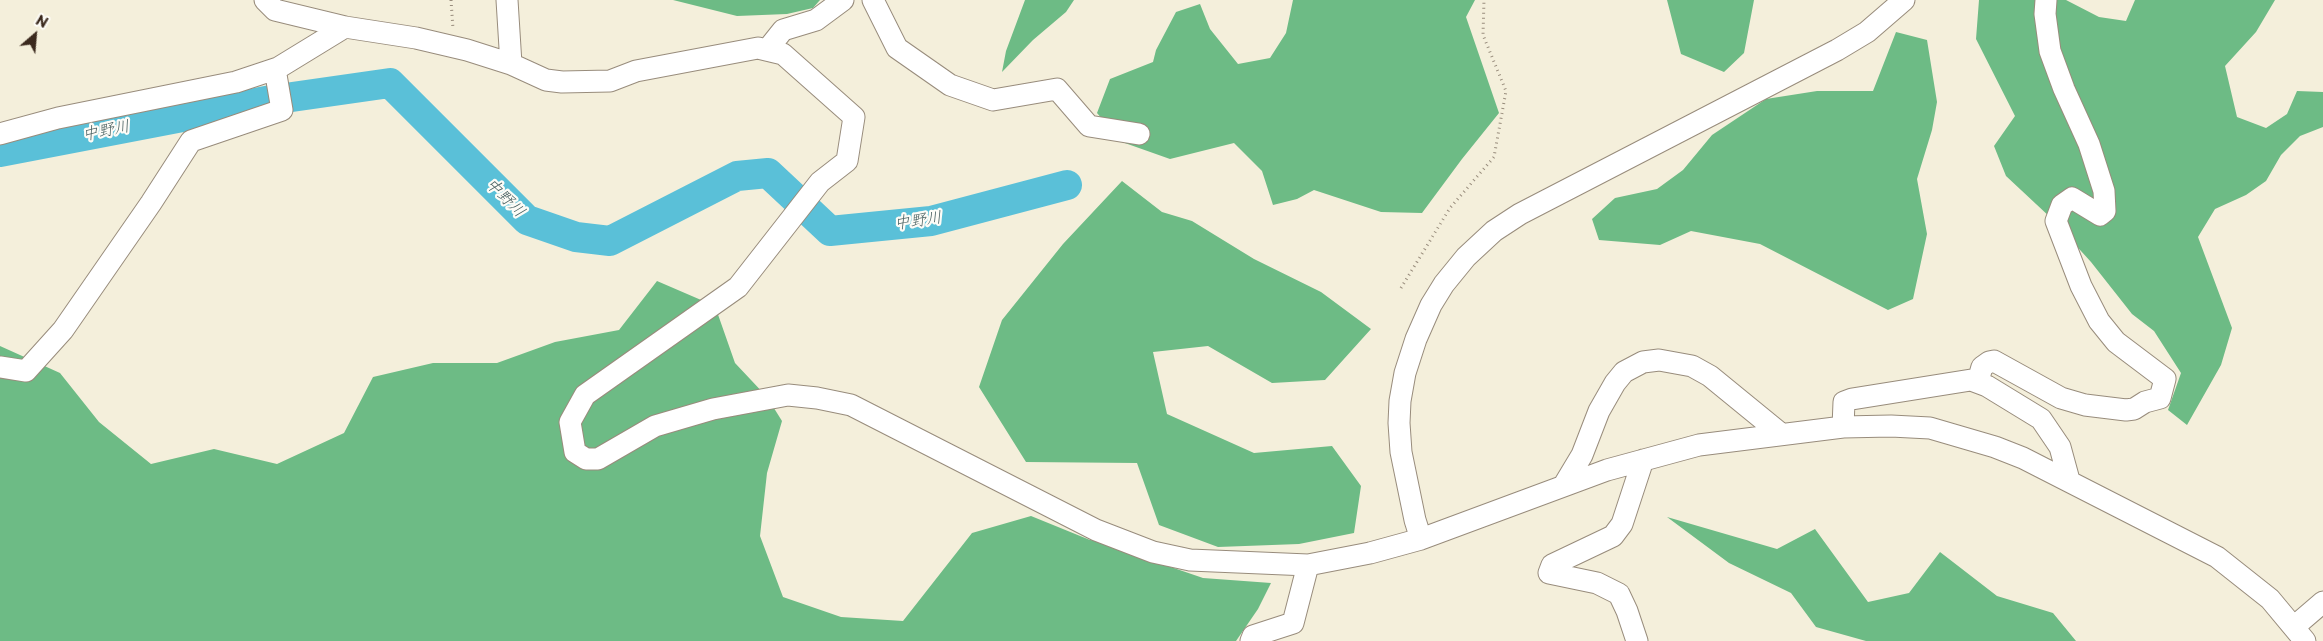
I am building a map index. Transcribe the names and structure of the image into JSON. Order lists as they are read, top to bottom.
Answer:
{
  "water": ["中野川"],
  "north": "top right"
}
